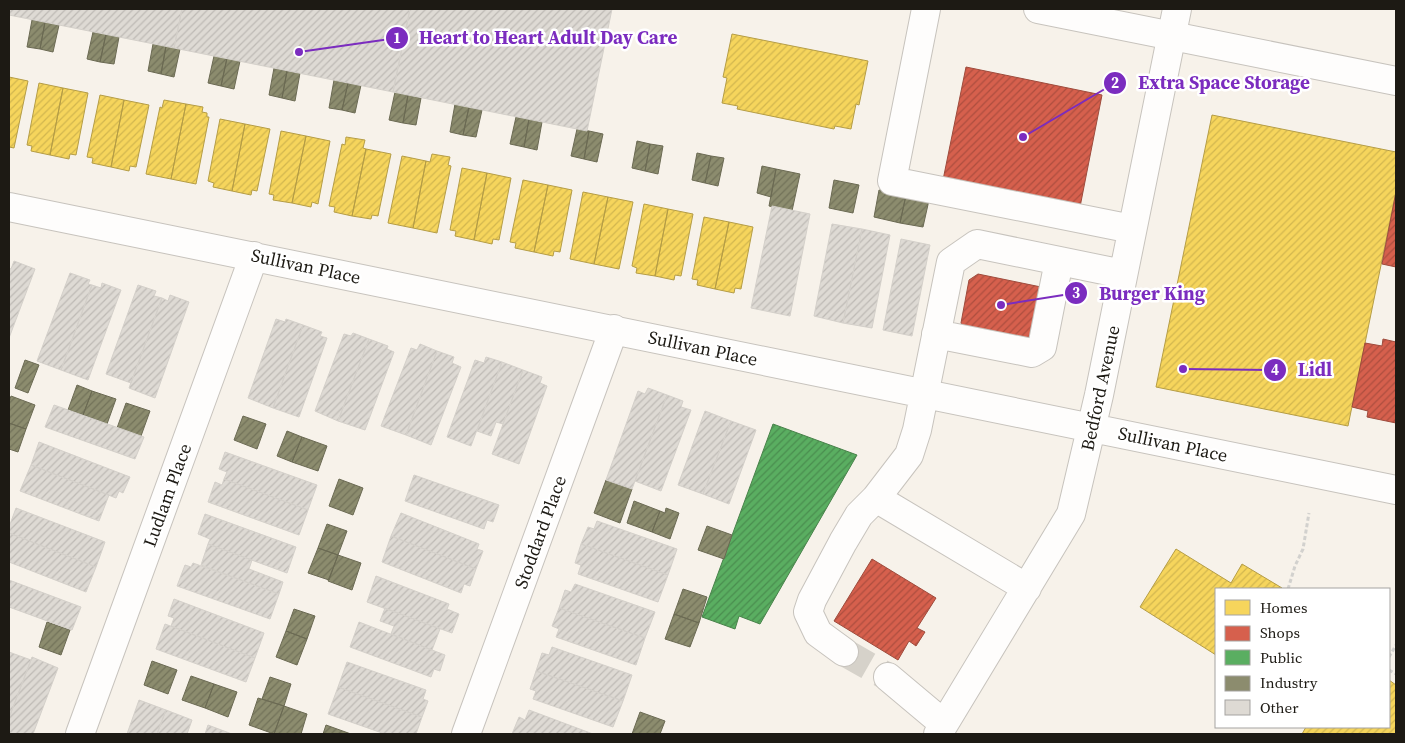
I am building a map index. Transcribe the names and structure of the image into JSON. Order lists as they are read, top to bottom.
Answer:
{
  "streets": {
    "street": [
      "Sullivan Place",
      "Bedford Avenue",
      "Ludlam Place",
      "Stoddard Place"
    ]
  },
  "crossings": [
    ["Sullivan Place", "Bedford Avenue"],
    ["Sullivan Place", "Ludlam Place"],
    ["Sullivan Place", "Stoddard Place"]
  ],
  "places": [
    "Heart to Heart Adult Day Care",
    "Extra Space Storage",
    "Burger King",
    "Lidl"
  ],
  "legend": [
    "Homes",
    "Shops",
    "Public",
    "Industry",
    "Other"
  ]
}
